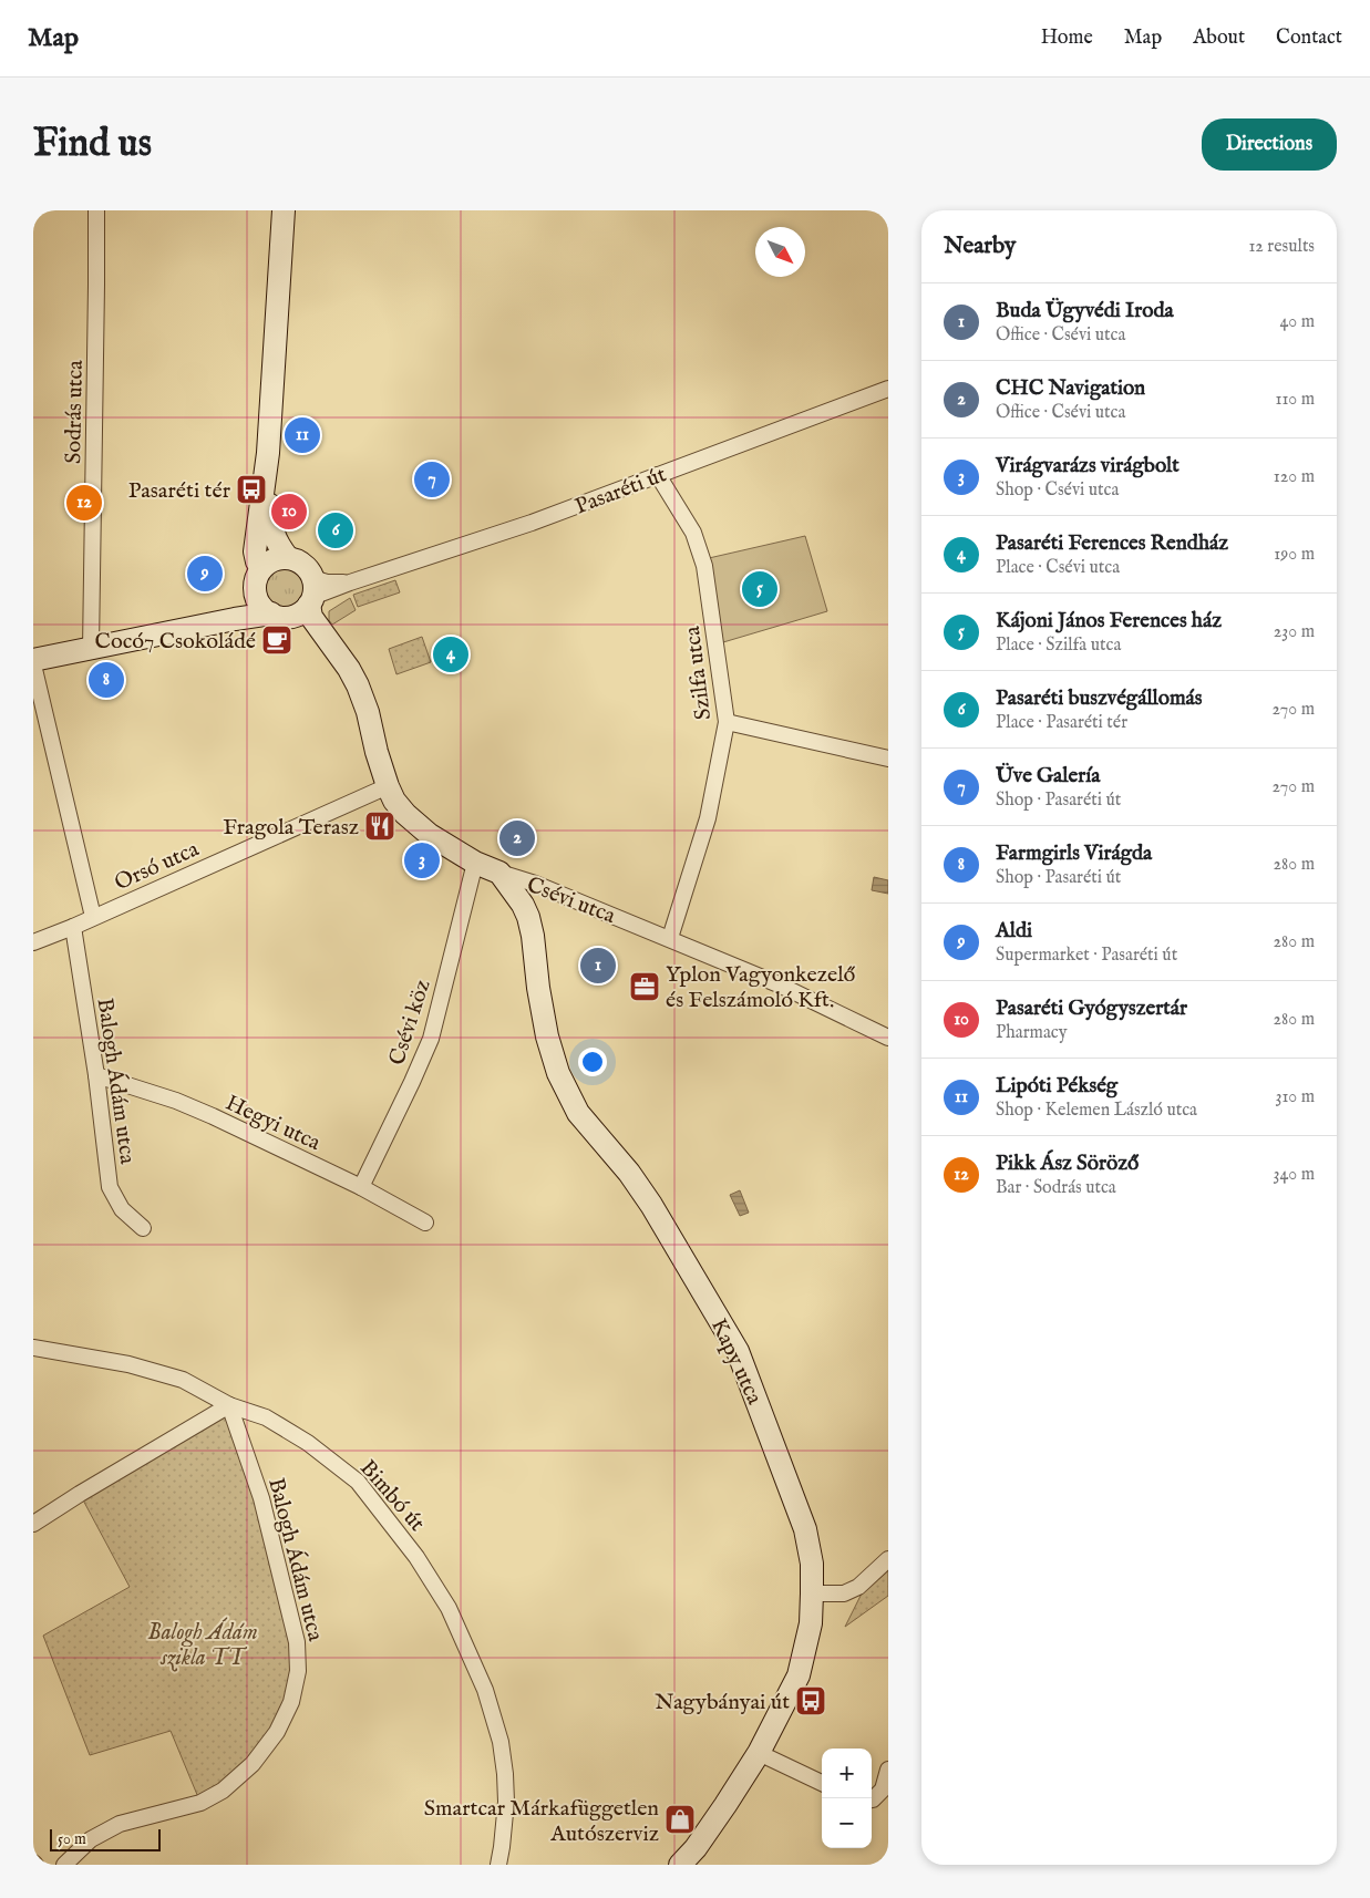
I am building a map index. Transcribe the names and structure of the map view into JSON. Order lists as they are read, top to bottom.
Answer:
{
  "streets": {
    "street": [
      "Sodrás utca",
      "Pasaréti út",
      "Szilfa utca",
      "Orsó utca",
      "Csévi utca",
      "Csévi köz",
      "Balogh Ádám utca",
      "Hegyi utca",
      "Kapy utca",
      "Bimbó út"
    ]
  },
  "crossings": [
    ["Pasaréti út", "Szilfa utca"],
    ["Pasaréti út", "Csévi utca"],
    ["Szilfa utca", "Csévi utca"],
    ["Orsó utca", "Csévi utca"],
    ["Orsó utca", "Balogh Ádám utca"],
    ["Csévi utca", "Csévi köz"],
    ["Csévi utca", "Kapy utca"],
    ["Csévi köz", "Hegyi utca"],
    ["Balogh Ádám utca", "Hegyi utca"],
    ["Balogh Ádám utca", "Bimbó út"]
  ],
  "parks": ["Balogh Ádám szikla TT"],
  "places": {
    "bus stop": ["Pasaréti tér", "Nagybányai út"],
    "cafe": ["Cocó7 Csokoládé"],
    "restaurant": ["Fragola Terasz"],
    "office": ["Yplon Vagyonkezelő és Felszámoló Kft."],
    "shop": ["Smartcar Márkafüggetlen Autószerviz"]
  },
  "scale_bar": "50 m",
  "north": "bottom right",
  "page": {
    "header": "Map",
    "nav": [
      "Home",
      "Map",
      "About",
      "Contact"
    ],
    "buttons": "Directions",
    "title": "Find us",
    "heading": ["Nearby", "12 results"],
    "list": [
      {
        "mark": "1",
        "name": "Buda Ügyvédi Iroda",
        "note": "Office · Csévi utca",
        "value": "40 m"
      },
      {
        "mark": "2",
        "name": "CHC Navigation",
        "note": "Office · Csévi utca",
        "value": "110 m"
      },
      {
        "mark": "3",
        "name": "Virágvarázs virágbolt",
        "note": "Shop · Csévi utca",
        "value": "120 m"
      },
      {
        "mark": "4",
        "name": "Pasaréti Ferences Rendház",
        "note": "Place · Csévi utca",
        "value": "190 m"
      },
      {
        "mark": "5",
        "name": "Kájoni János Ferences ház",
        "note": "Place · Szilfa utca",
        "value": "230 m"
      },
      {
        "mark": "6",
        "name": "Pasaréti buszvégállomás",
        "note": "Place · Pasaréti tér",
        "value": "270 m"
      },
      {
        "mark": "7",
        "name": "Üve Galería",
        "note": "Shop · Pasaréti út",
        "value": "270 m"
      },
      {
        "mark": "8",
        "name": "Farmgirls Virágda",
        "note": "Shop · Pasaréti út",
        "value": "280 m"
      },
      {
        "mark": "9",
        "name": "Aldi",
        "note": "Supermarket · Pasaréti út",
        "value": "280 m"
      },
      {
        "mark": "10",
        "name": "Pasaréti Gyógyszertár",
        "note": "Pharmacy",
        "value": "280 m"
      },
      {
        "mark": "11",
        "name": "Lipóti Pékség",
        "note": "Shop · Kelemen László utca",
        "value": "310 m"
      },
      {
        "mark": "12",
        "name": "Pikk Ász Söröző",
        "note": "Bar · Sodrás utca",
        "value": "340 m"
      }
    ],
    "pins": [
      "11",
      "7",
      "12",
      "10",
      "6",
      "9",
      "5",
      "4",
      "8",
      "2",
      "3",
      "1"
    ],
    "map_buttons": ["+", "−"],
    "scale": "50 m"
  }
}
